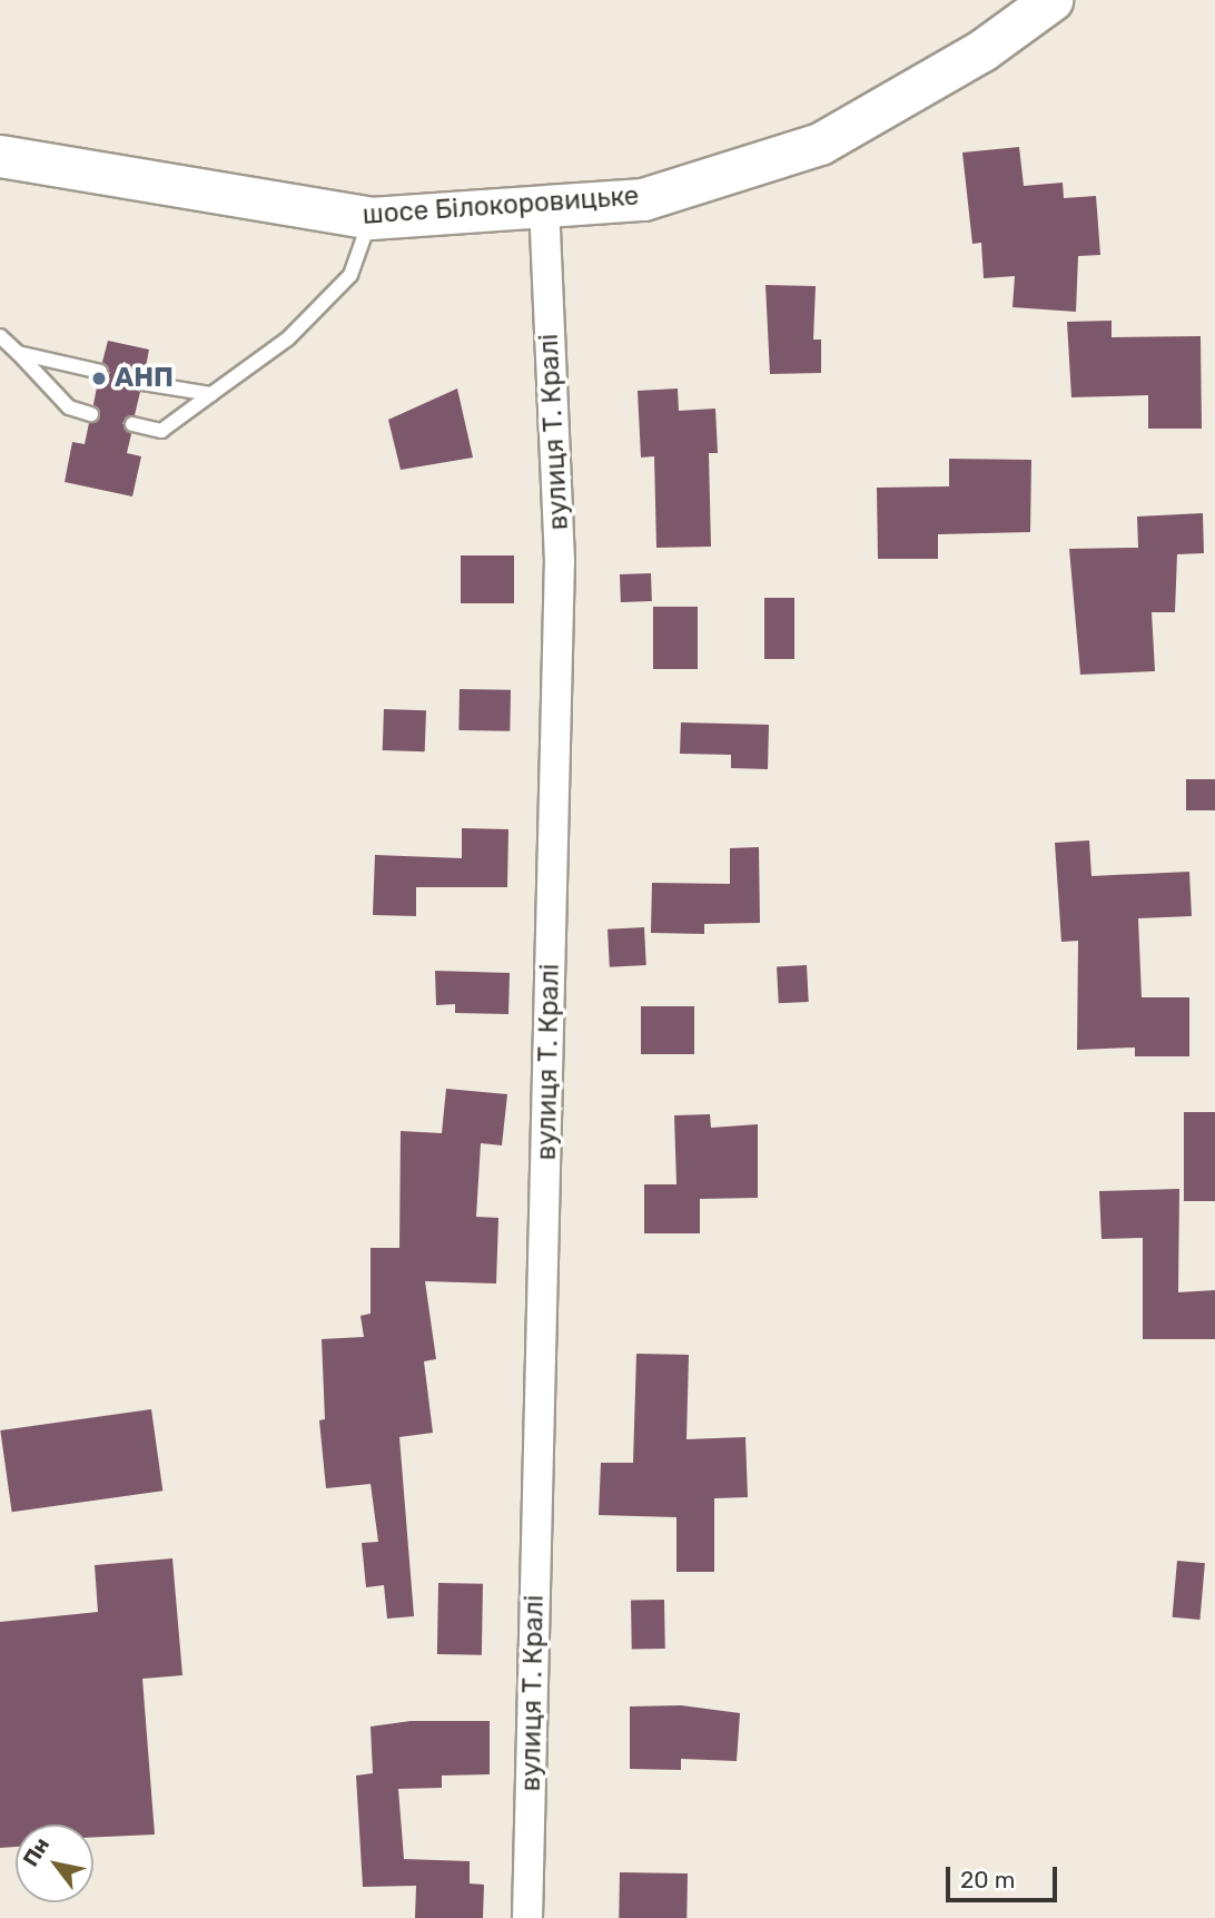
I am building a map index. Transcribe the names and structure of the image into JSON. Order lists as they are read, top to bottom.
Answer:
{
  "streets": {
    "main road": ["шосе Білокоровицьке"],
    "street": ["вулиця Т. Кралі"]
  },
  "crossings": [
    ["шосе Білокоровицьке", "вулиця Т. Кралі"]
  ],
  "places": ["АНП"],
  "scale_bar": "20 m",
  "north": "top left"
}
